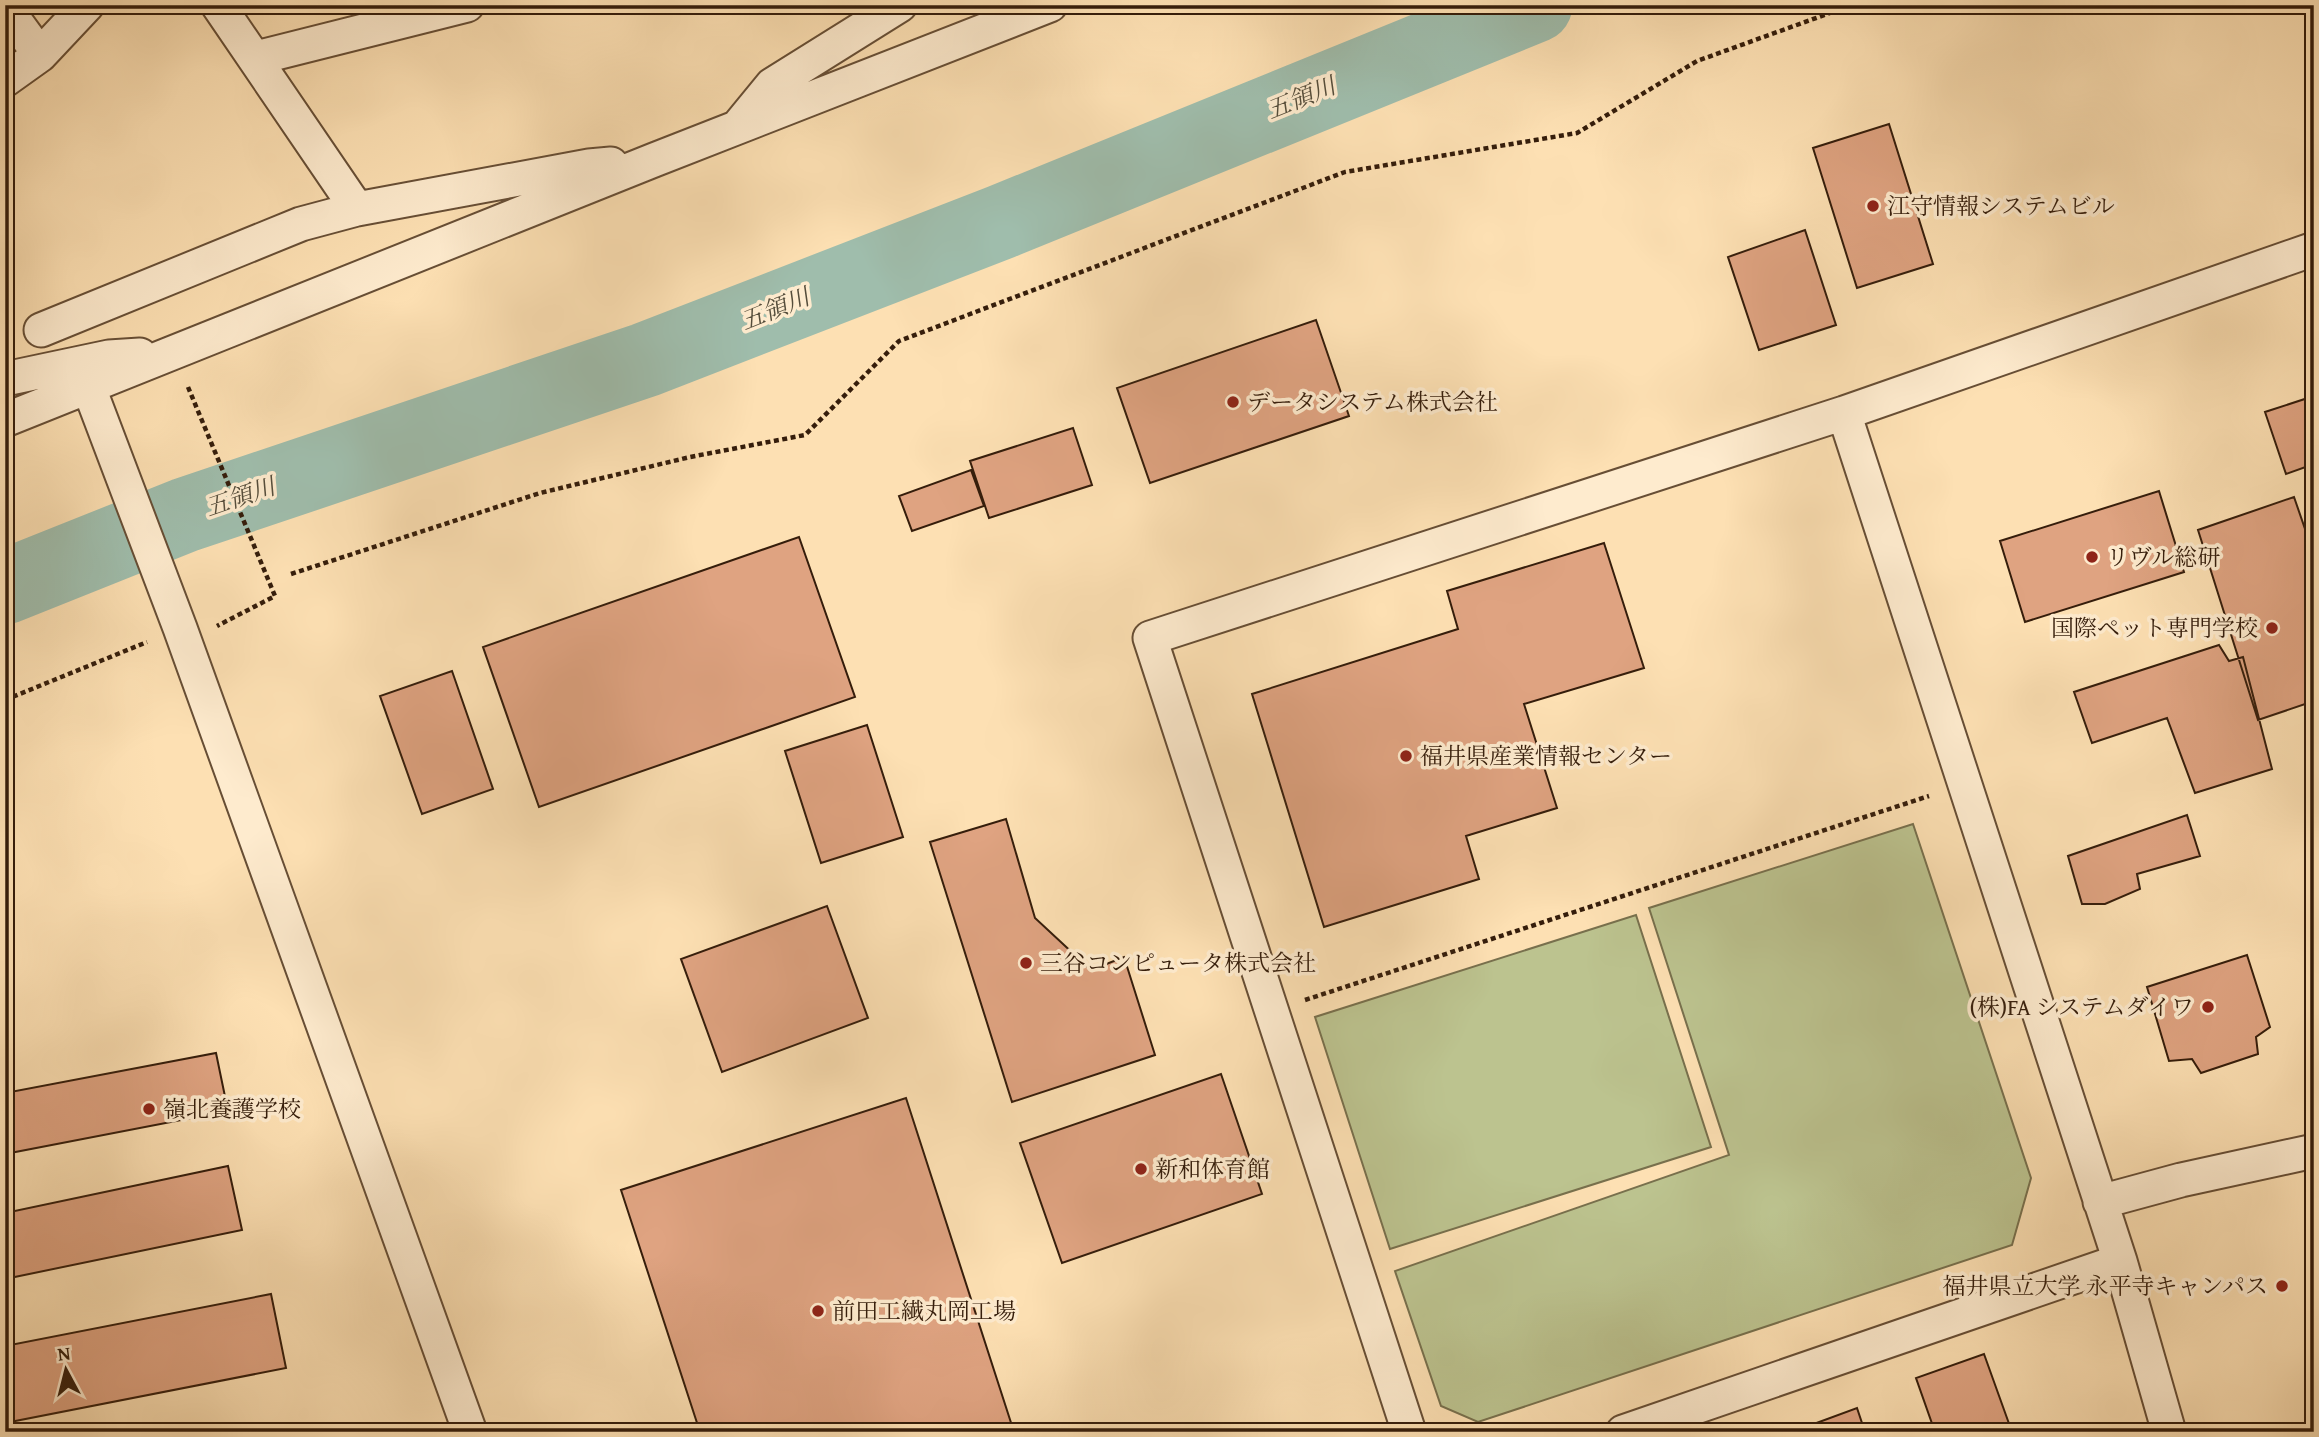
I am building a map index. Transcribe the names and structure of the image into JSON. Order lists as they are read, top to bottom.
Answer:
{
  "water": ["五領川"],
  "places": [
    "江守情報システムビル",
    "データシステム株式会社",
    "リヴル総研",
    "国際ペット専門学校",
    "福井県産業情報センター",
    "三谷コンピュータ株式会社",
    "(株)FA システムダイワ",
    "嶺北養護学校",
    "新和体育館",
    "福井県立大学 永平寺キャンパス",
    "前田工繊丸岡工場"
  ],
  "north": "top"
}
